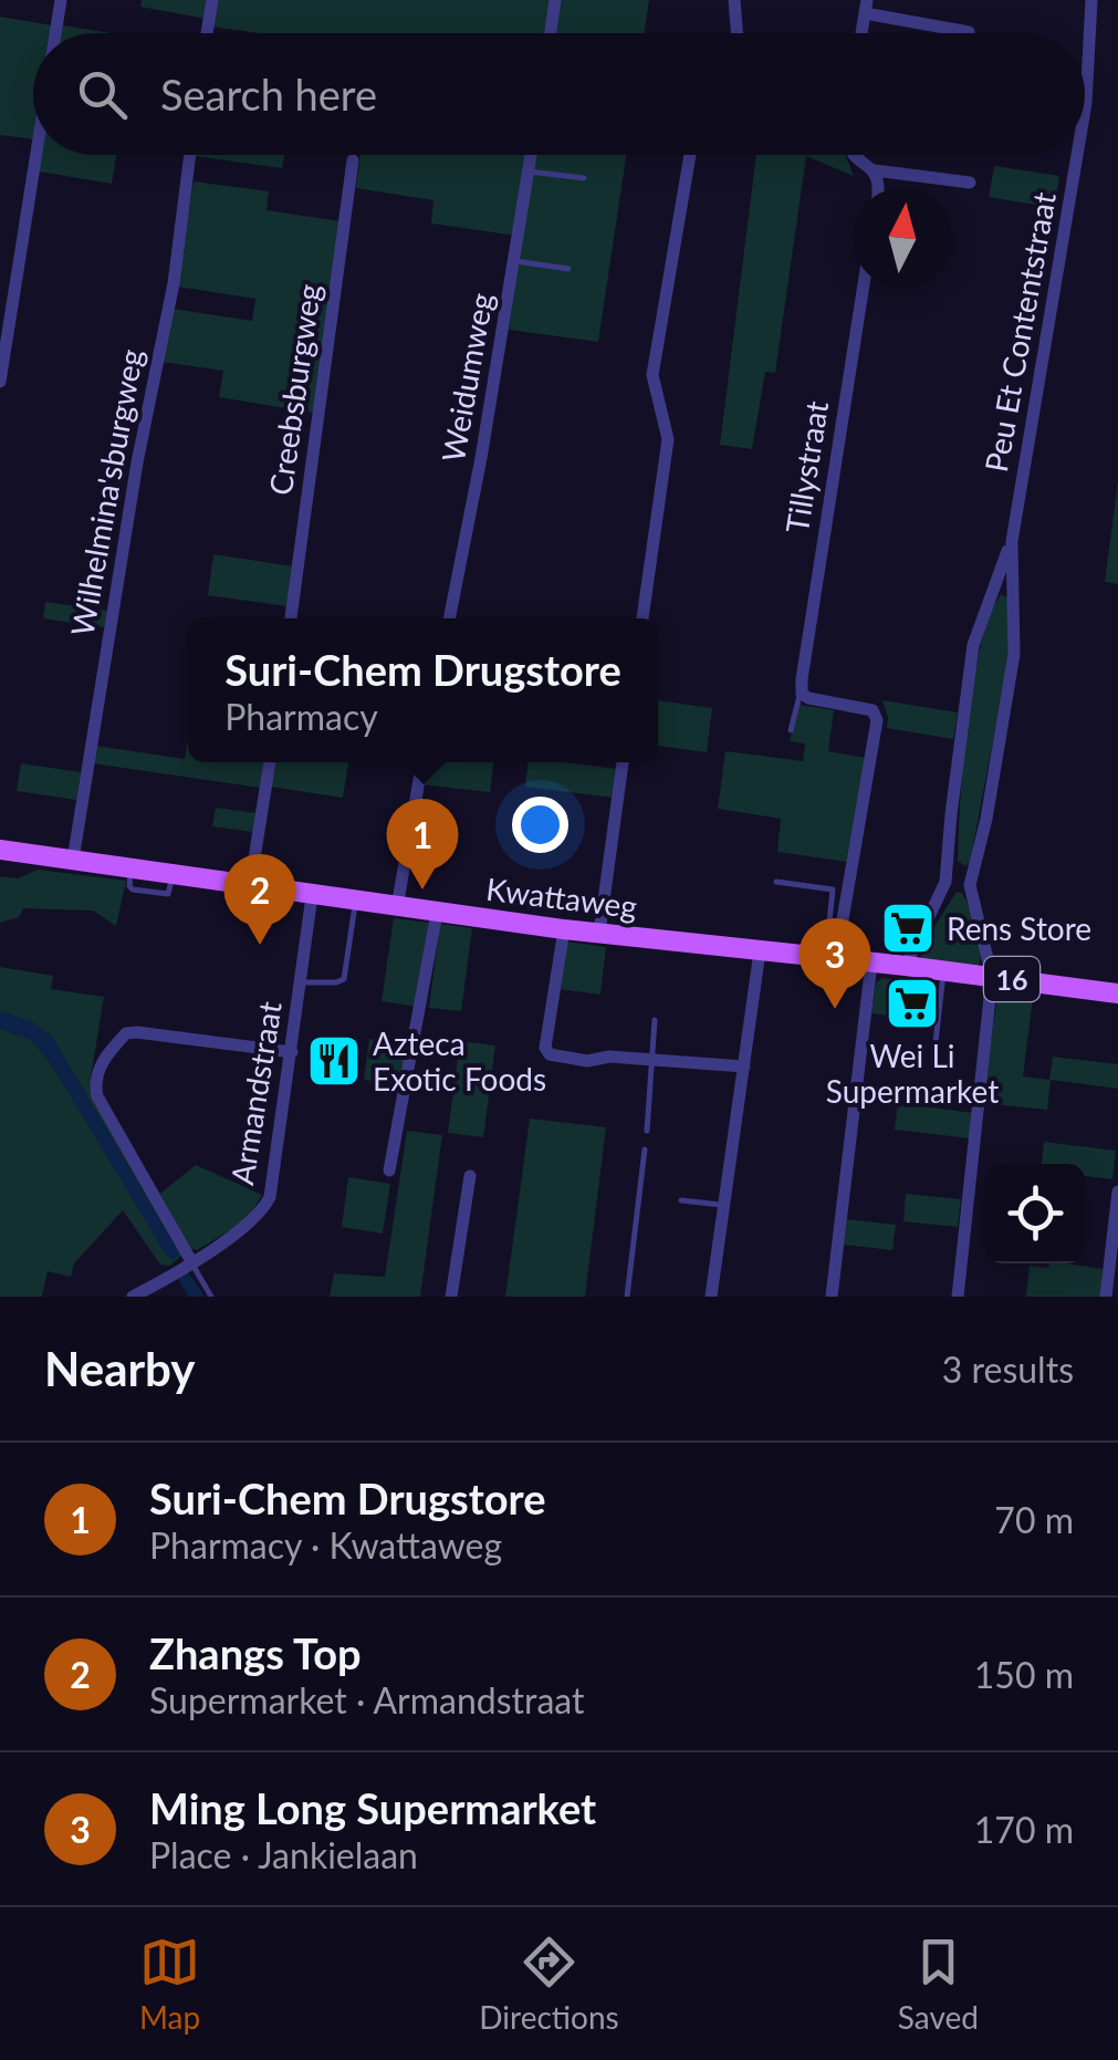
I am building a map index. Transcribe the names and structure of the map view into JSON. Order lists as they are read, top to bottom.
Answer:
{
  "streets": {
    "main road": ["Kwattaweg", "16"],
    "street": [
      "Peu Et Contentstraat",
      "Weidumweg",
      "Creebsburgweg",
      "Tillystraat",
      "Wilhelmina'sburgweg",
      "Armandstraat"
    ]
  },
  "crossings": [
    ["Peu Et Contentstraat", "Kwattaweg"],
    ["Wilhelmina'sburgweg", "Kwattaweg"],
    ["Kwattaweg", "Armandstraat"]
  ],
  "places": {
    "supermarket": ["Rens Store", "Wei Li Supermarket"],
    "restaurant": ["Azteca Exotic Foods"]
  },
  "north": "top",
  "page": {
    "search": "Search here",
    "popup": ["Suri-Chem Drugstore", "Pharmacy"],
    "pins": ["1", "2", "3"],
    "heading": ["Nearby", "3 results"],
    "list": [
      {
        "mark": "1",
        "name": "Suri-Chem Drugstore",
        "note": "Pharmacy · Kwattaweg",
        "value": "70 m"
      },
      {
        "mark": "2",
        "name": "Zhangs Top",
        "note": "Supermarket · Armandstraat",
        "value": "150 m"
      },
      {
        "mark": "3",
        "name": "Ming Long Supermarket",
        "note": "Place · Jankielaan",
        "value": "170 m"
      }
    ],
    "nav": ["Map", "Directions", "Saved"]
  }
}
